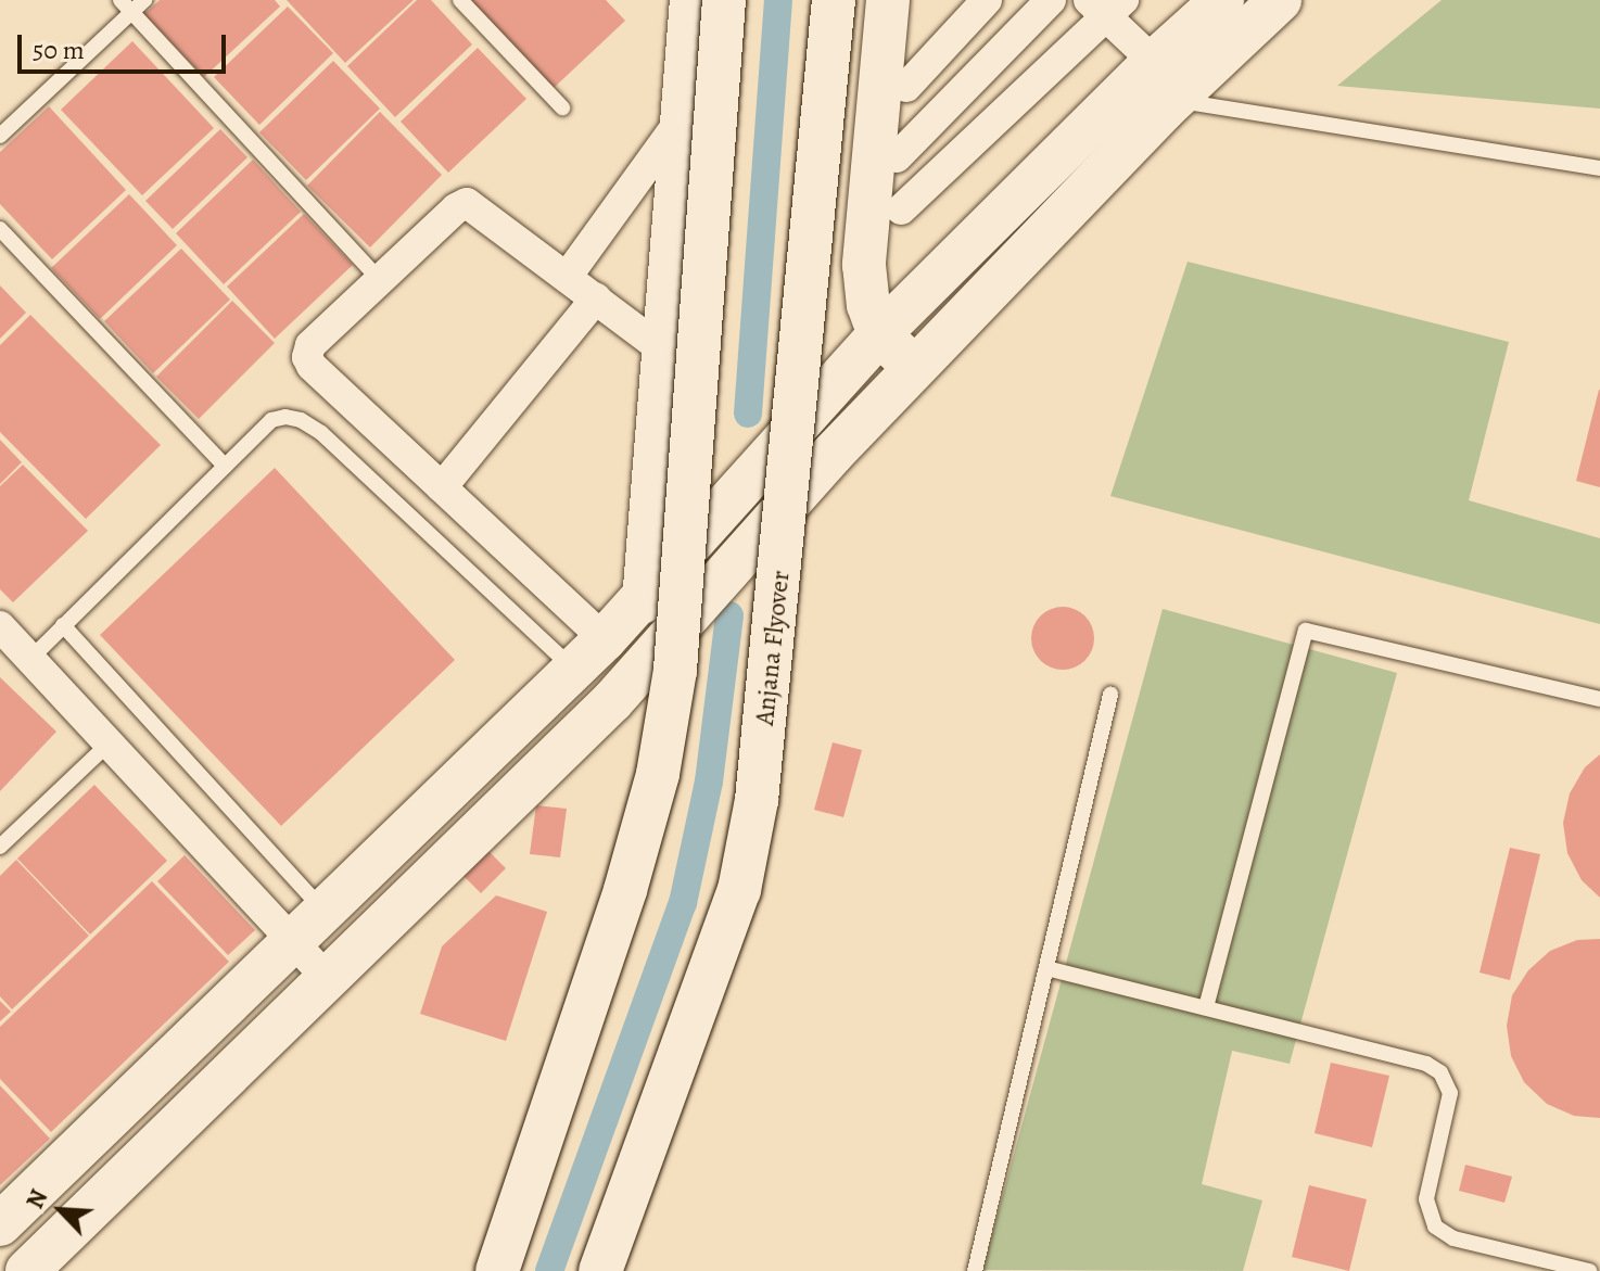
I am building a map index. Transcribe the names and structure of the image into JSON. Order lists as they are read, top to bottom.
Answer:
{
  "streets": {
    "main road": ["Anjana Flyover"]
  },
  "scale_bar": "50 m",
  "north": "top left"
}
